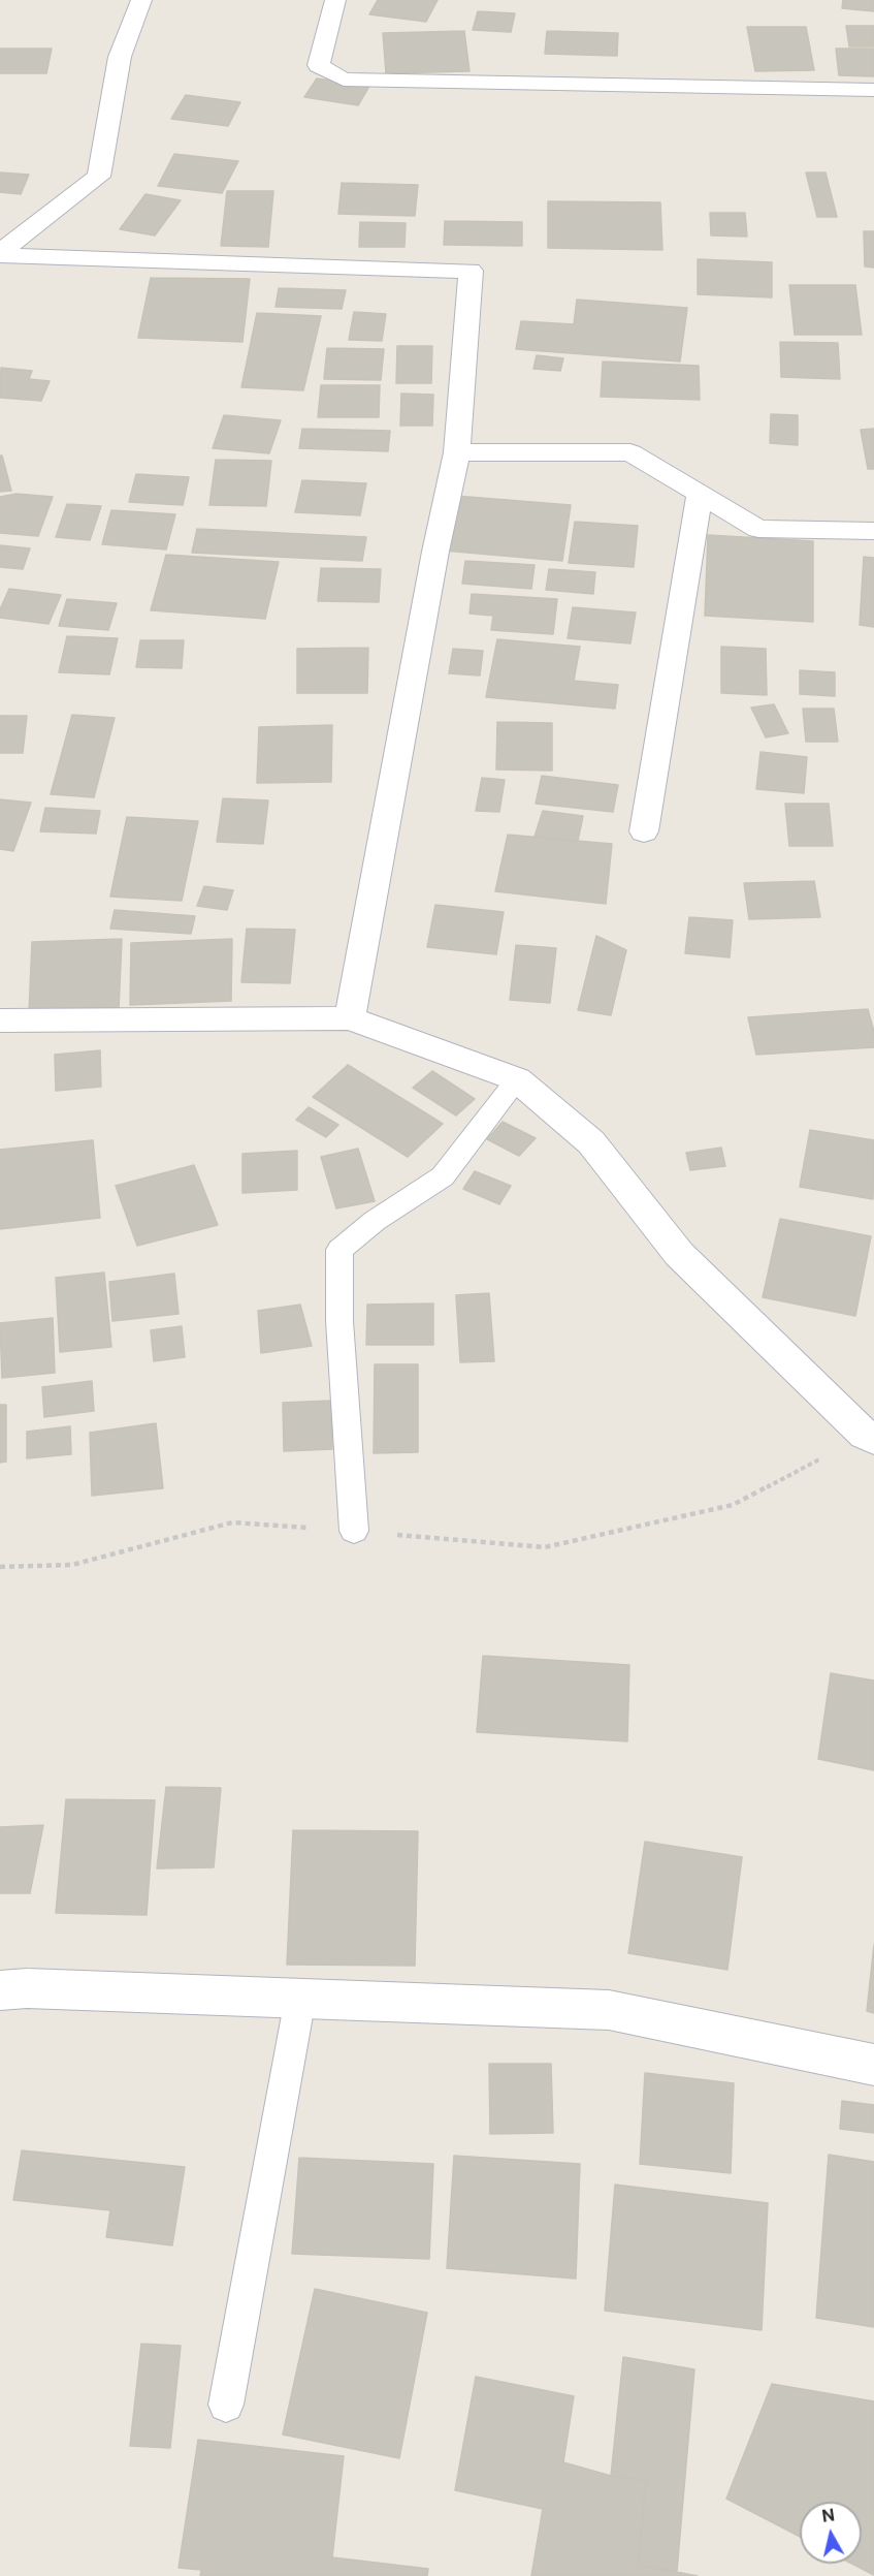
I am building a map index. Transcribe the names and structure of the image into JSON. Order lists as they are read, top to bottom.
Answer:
{
  "north": "top"
}
